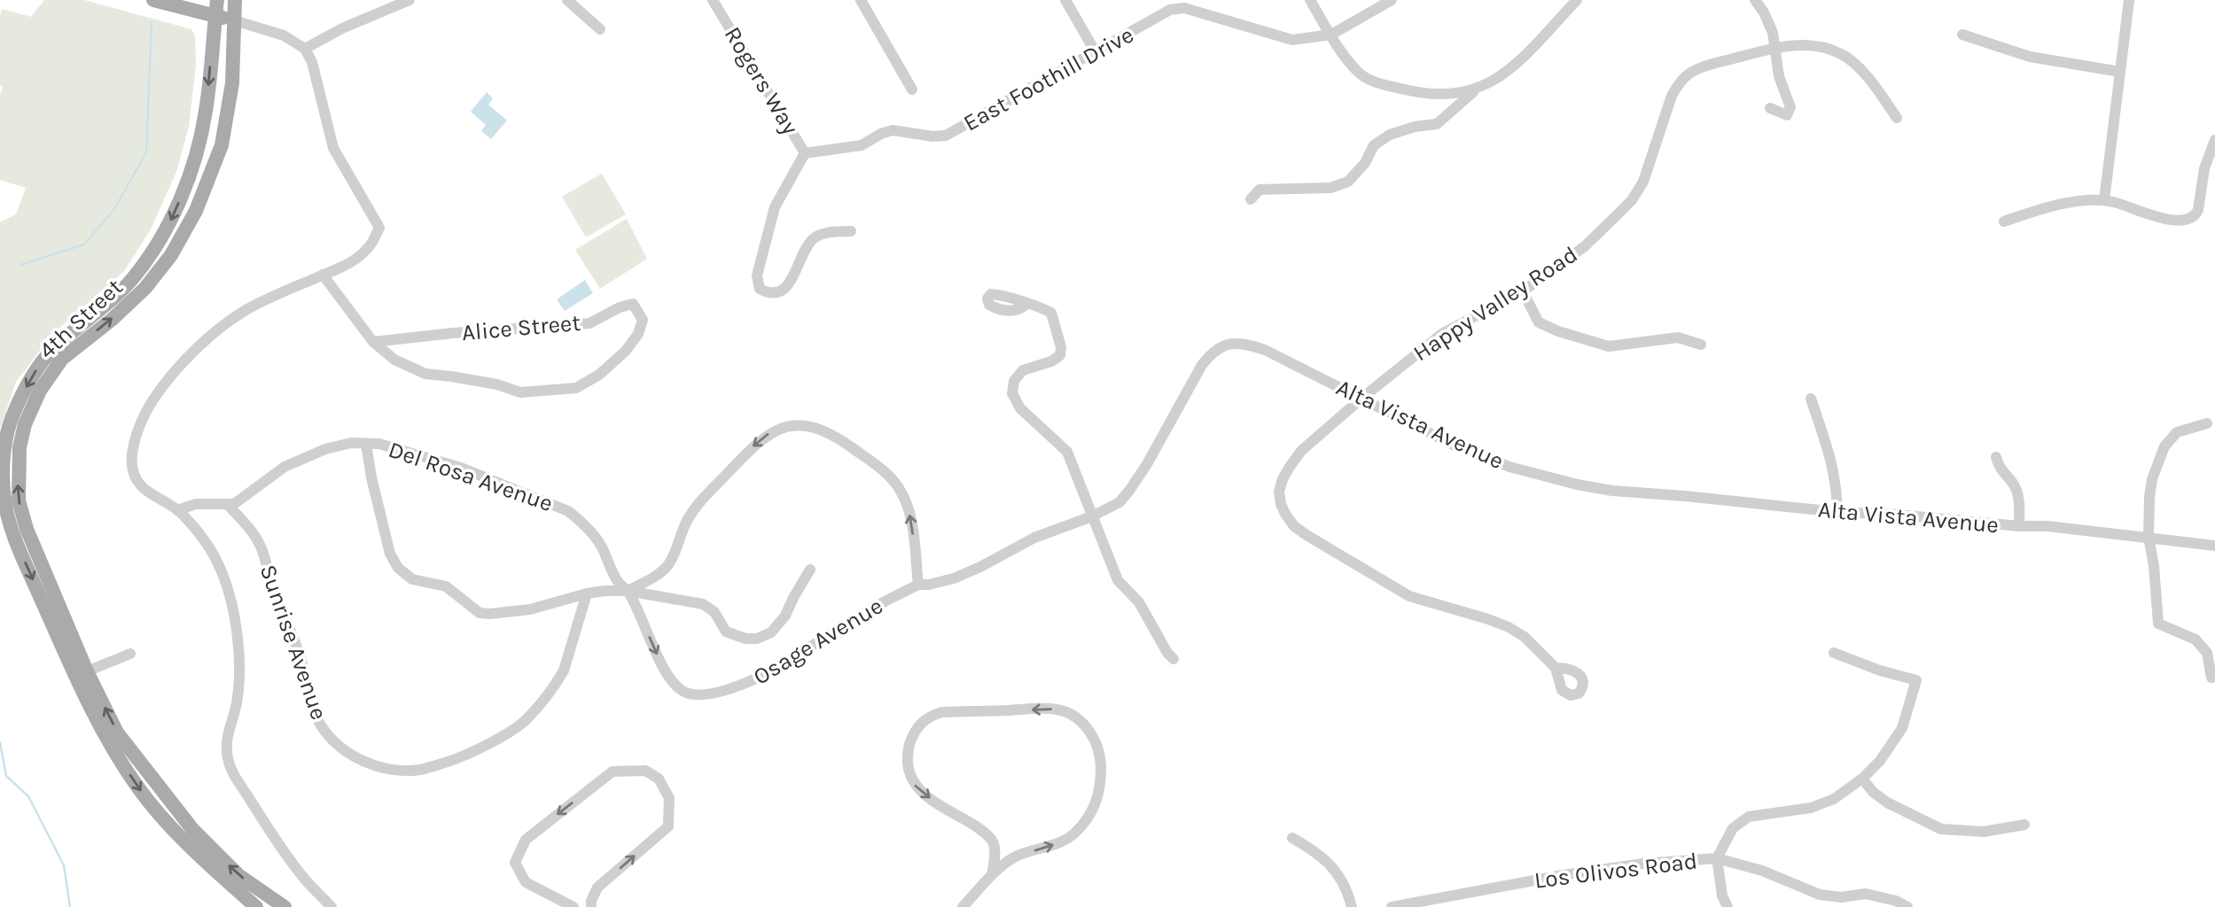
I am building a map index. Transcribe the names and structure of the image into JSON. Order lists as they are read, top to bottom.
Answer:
{
  "streets": {
    "main road": ["4th Street"],
    "street": [
      "East Foothill Drive",
      "Rogers Way",
      "Happy Valley Road",
      "Alice Street",
      "Alta Vista Avenue",
      "Del Rosa Avenue",
      "Osage Avenue",
      "Sunrise Avenue",
      "Los Olivos Road"
    ]
  },
  "crossings": [
    ["East Foothill Drive", "Rogers Way"],
    ["Happy Valley Road", "Alta Vista Avenue"],
    ["Alta Vista Avenue", "Osage Avenue"],
    ["Del Rosa Avenue", "Osage Avenue"],
    ["Del Rosa Avenue", "Sunrise Avenue"]
  ]
}
